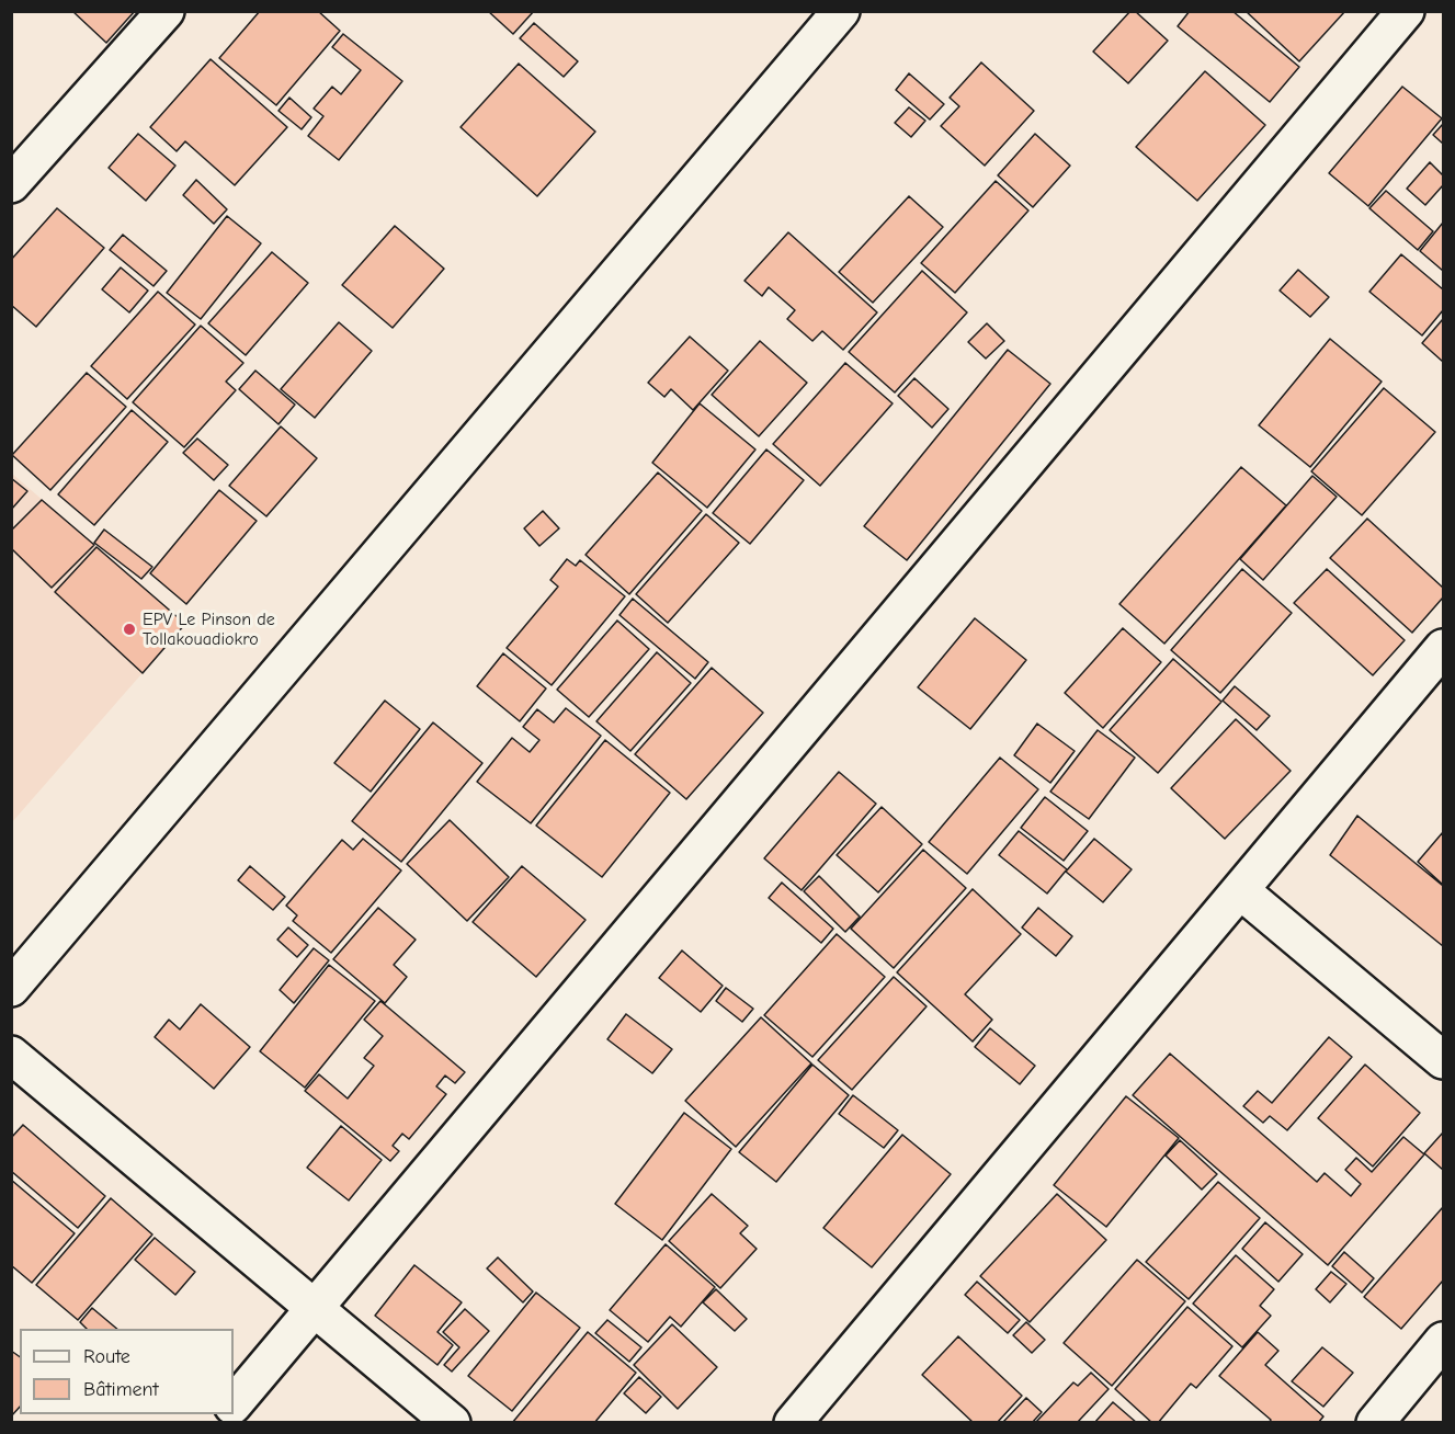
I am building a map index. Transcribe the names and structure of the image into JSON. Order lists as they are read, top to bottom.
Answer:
{
  "places": ["EPV Le Pinson de Tollakouadiokro"],
  "legend": ["Route", "Bâtiment"]
}
